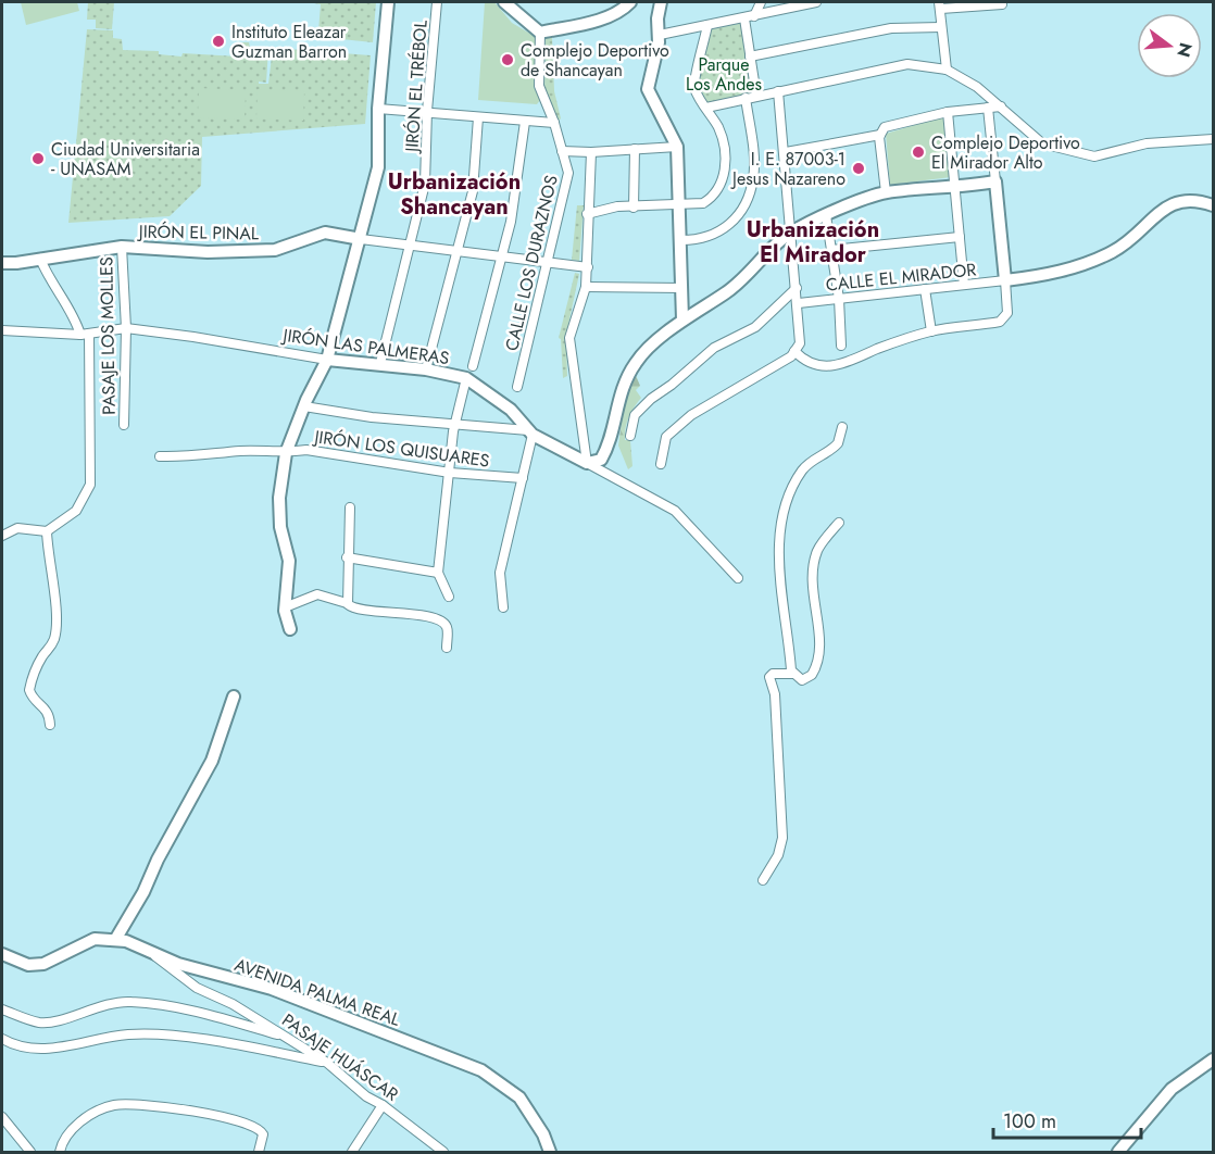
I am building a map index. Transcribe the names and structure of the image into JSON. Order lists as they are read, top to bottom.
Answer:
{
  "streets": {
    "main road": ["JIRÓN EL PINAL", "JIRÓN LAS PALMERAS", "AVENIDA PALMA REAL"],
    "street": [
      "JIRÓN EL TRÉBOL",
      "CALLE LOS DURAZNOS",
      "CALLE EL MIRADOR",
      "PASAJE LOS MOLLES",
      "JIRÓN LOS QUISUARES",
      "PASAJE HUÁSCAR"
    ]
  },
  "crossings": [
    ["JIRÓN EL TRÉBOL", "JIRÓN EL PINAL"],
    ["JIRÓN EL TRÉBOL", "JIRÓN LAS PALMERAS"],
    ["JIRÓN EL PINAL", "CALLE LOS DURAZNOS"],
    ["JIRÓN EL PINAL", "PASAJE LOS MOLLES"],
    ["PASAJE LOS MOLLES", "JIRÓN LAS PALMERAS"],
    ["AVENIDA PALMA REAL", "PASAJE HUÁSCAR"]
  ],
  "districts": ["Urbanización Shancayan", "Urbanización El Mirador"],
  "parks": ["Parque Los Andes"],
  "places": [
    "Instituto Eleazar Guzman Barron",
    "Complejo Deportivo de Shancayan",
    "Complejo Deportivo El Mirador Alto",
    "Ciudad Universitaria - UNASAM",
    "I. E. 87003-1 Jesus Nazareno"
  ],
  "scale_bar": "100 m",
  "north": "right"
}
